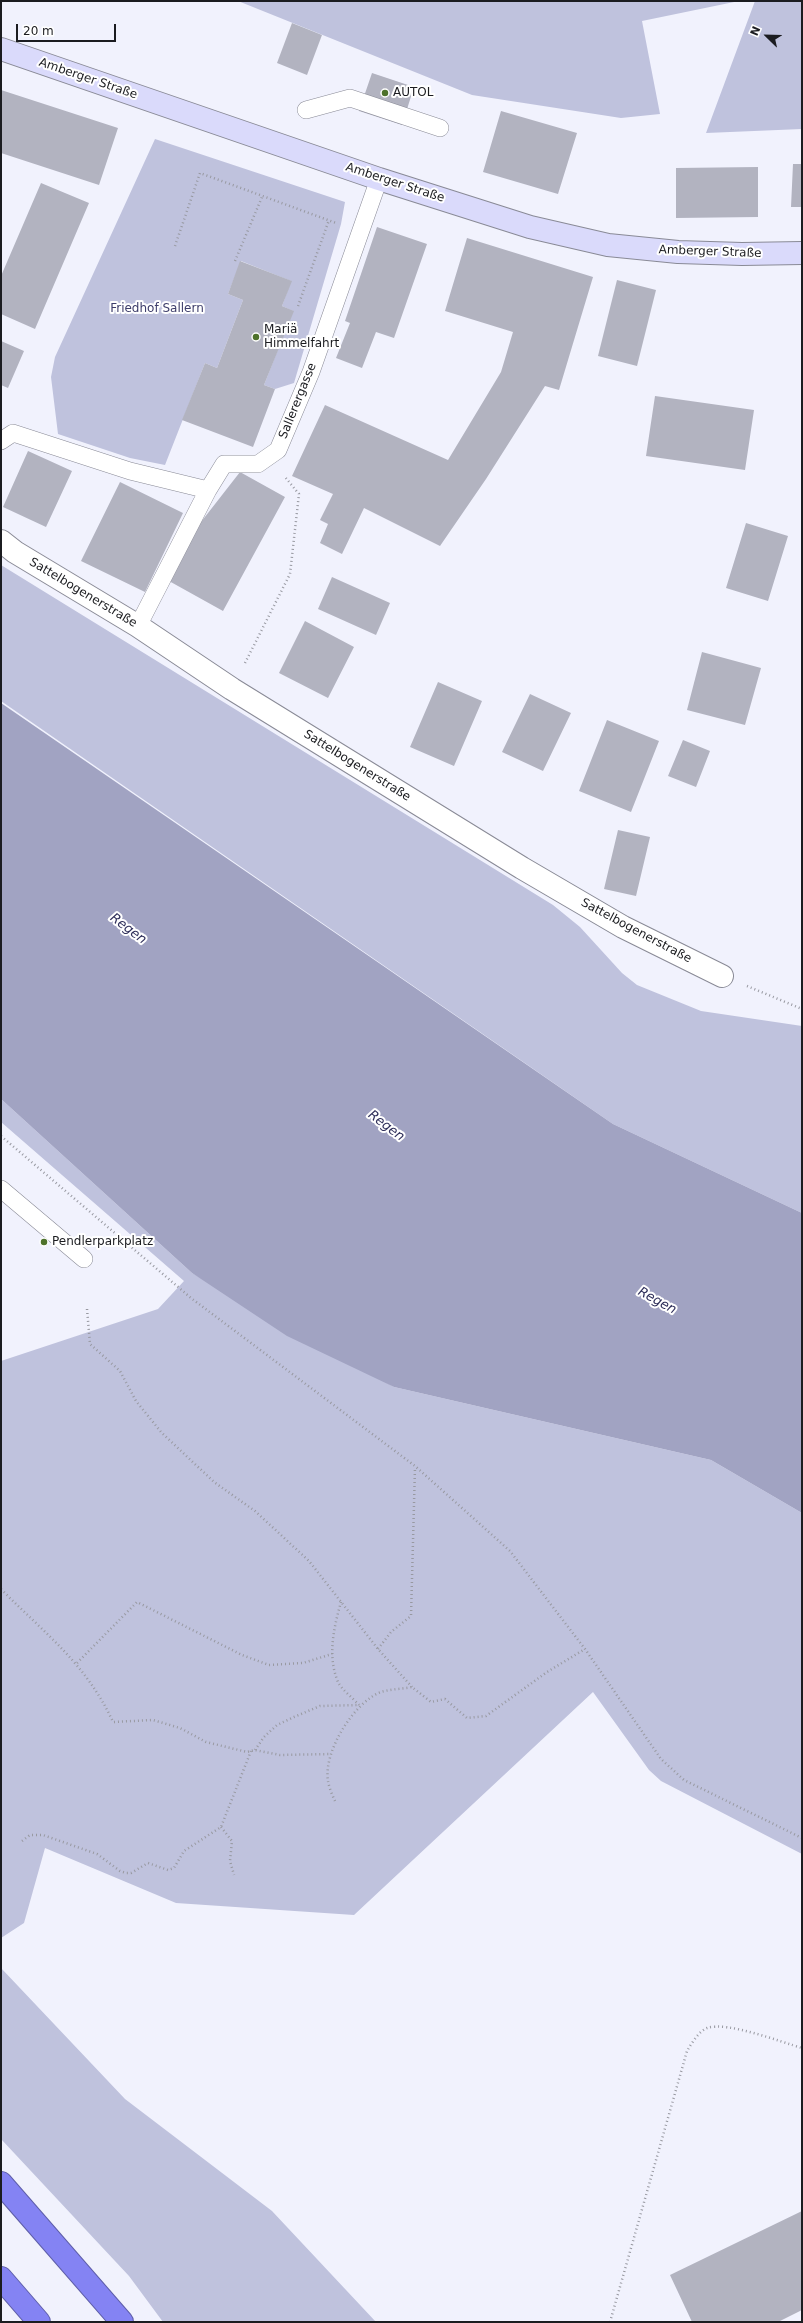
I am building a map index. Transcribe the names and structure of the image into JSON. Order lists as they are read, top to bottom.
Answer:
{
  "streets": {
    "main road": ["Amberger Straße"],
    "street": ["Sattelbogenerstraße"],
    "lane": ["Sallerergasse"]
  },
  "crossings": [
    ["Amberger Straße", "Sallerergasse"],
    ["Sallerergasse", "Sattelbogenerstraße"]
  ],
  "water": ["Regen"],
  "parks": ["Friedhof Sallern"],
  "places": ["AUTOL", "Mariä Himmelfahrt", "Pendlerparkplatz"],
  "scale_bar": "20 m",
  "north": "top left"
}
